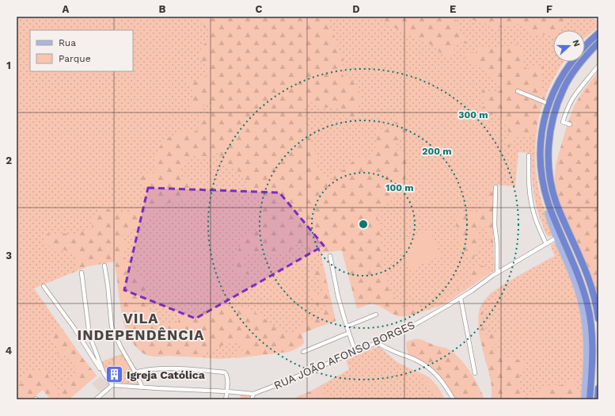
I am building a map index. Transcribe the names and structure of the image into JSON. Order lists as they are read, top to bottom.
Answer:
{
  "streets": {
    "street": ["RUA JOÃO AFONSO BORGES"]
  },
  "districts": ["VILA INDEPENDÊNCIA"],
  "places": {
    "building": ["Igreja Católica"]
  },
  "legend": ["Rua", "Parque"],
  "north": "right",
  "grid": {
    "columns": [
      "A",
      "B",
      "C",
      "D",
      "E",
      "F"
    ],
    "rows": [
      "1",
      "2",
      "3",
      "4"
    ]
  },
  "rings": ["300 m", "200 m", "100 m"]
}
